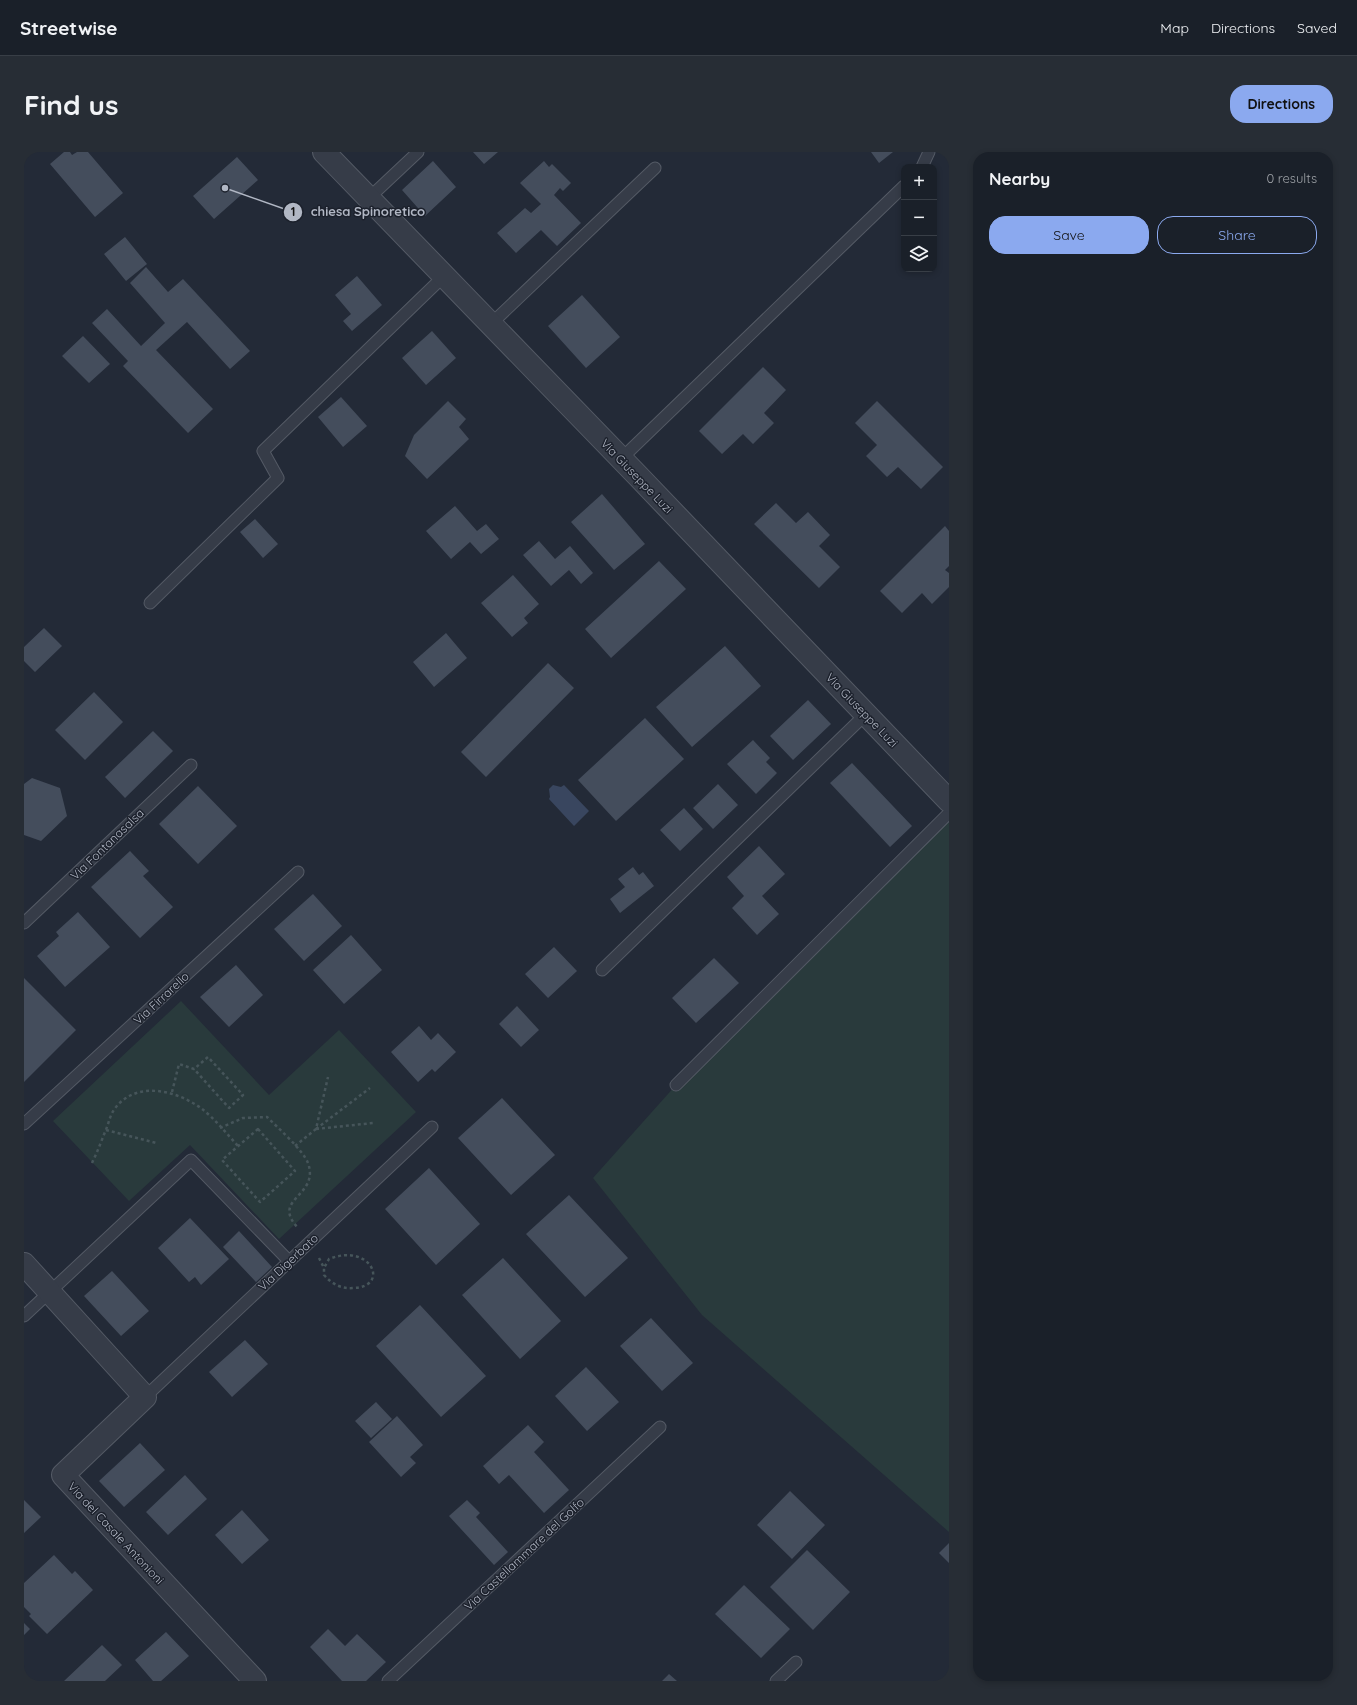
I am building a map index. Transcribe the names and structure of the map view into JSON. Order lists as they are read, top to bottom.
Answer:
{
  "streets": {
    "street": ["Via Giuseppe Luzi", "Via del Casale Antonioni"],
    "lane": [
      "Via Fontanasalsa",
      "Via Firrarello",
      "Via Digerbato",
      "Via Castellammare del Golfo"
    ]
  },
  "crossings": [
    ["Via Digerbato", "Via del Casale Antonioni"]
  ],
  "places": ["chiesa Spinoretico"],
  "page": {
    "header": "Streetwise",
    "nav": ["Map", "Directions", "Saved"],
    "buttons": [
      "Directions",
      ["Save", "Share"]
    ],
    "title": "Find us",
    "heading": ["Nearby", "0 results"],
    "map_buttons": ["+", "−"]
  }
}
